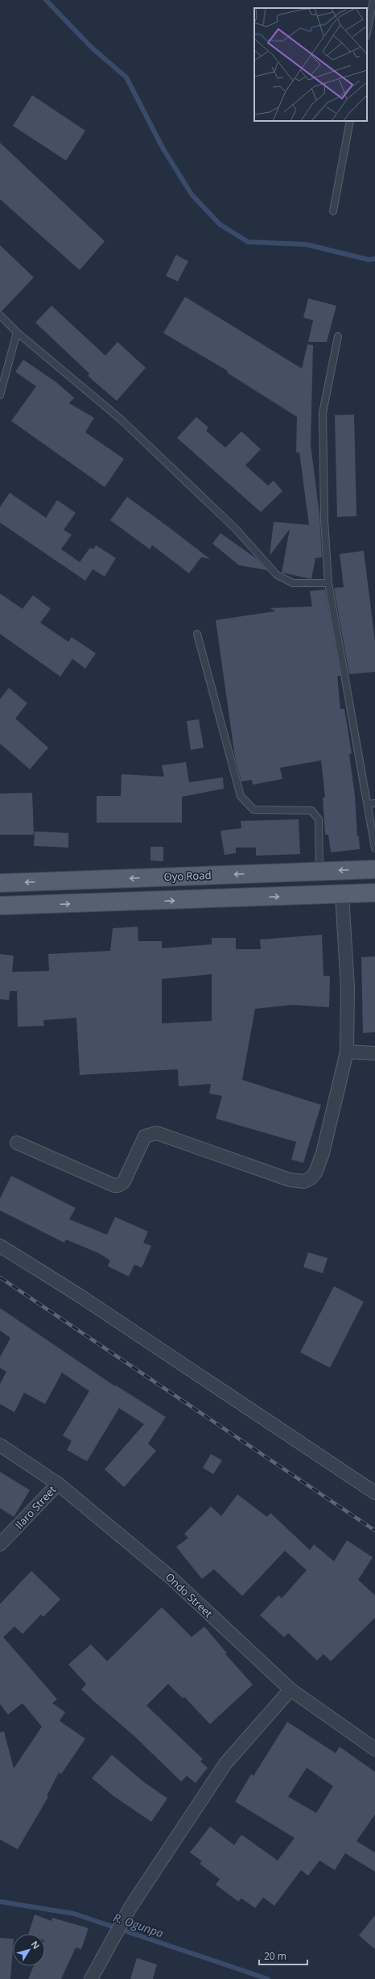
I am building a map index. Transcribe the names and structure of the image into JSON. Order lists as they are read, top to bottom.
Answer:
{
  "streets": {
    "main road": ["Oyo Road"],
    "street": ["Ilaro Street", "Ondo Street"]
  },
  "crossings": [
    ["Ilaro Street", "Ondo Street"]
  ],
  "water": ["R. Ogunpa"],
  "scale_bar": "20 m",
  "north": "top right"
}
